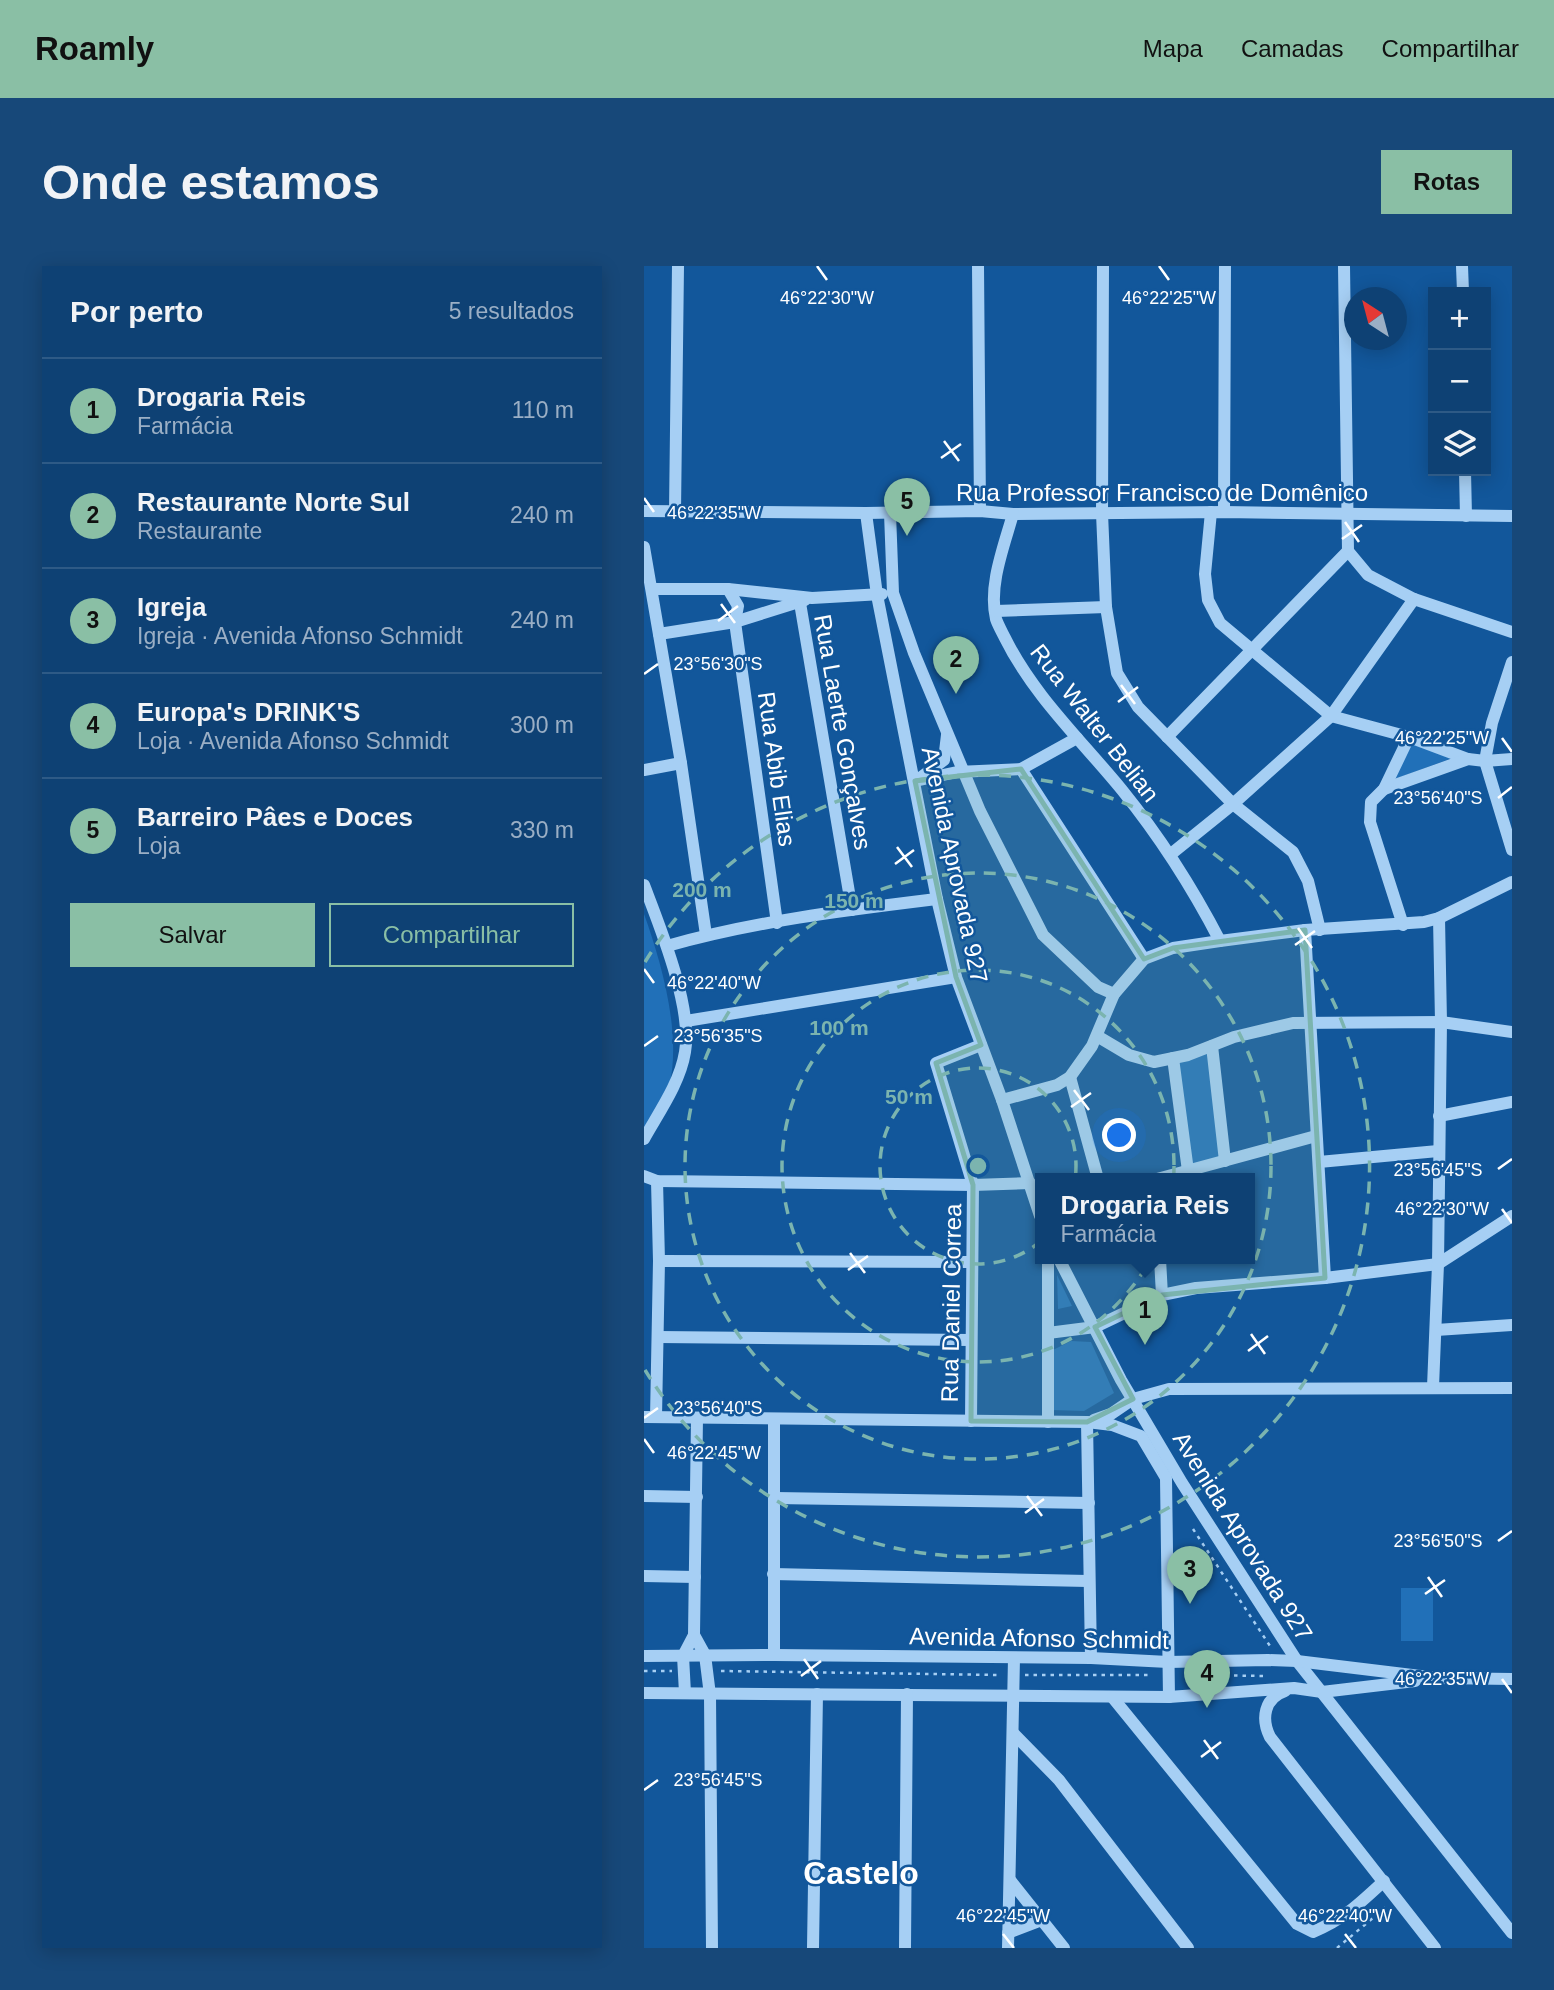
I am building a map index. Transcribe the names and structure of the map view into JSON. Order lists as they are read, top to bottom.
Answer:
{
  "streets": {
    "street": [
      "Rua Professor Francisco de Domênico",
      "Rua Walter Belian",
      "Rua Laerte Gonçalves",
      "Rua Abib Elias",
      "Avenida Aprovada 927",
      "Rua Daniel Correa",
      "Avenida Afonso Schmidt"
    ]
  },
  "crossings": [
    ["Rua Professor Francisco de Domênico", "Rua Walter Belian"],
    ["Rua Professor Francisco de Domênico", "Avenida Aprovada 927"],
    ["Avenida Aprovada 927", "Rua Daniel Correa"],
    ["Avenida Aprovada 927", "Avenida Afonso Schmidt"]
  ],
  "districts": ["Castelo"],
  "north": "top left",
  "page": {
    "header": "Roamly",
    "nav": ["Mapa", "Camadas", "Compartilhar"],
    "buttons": [
      "Rotas",
      ["Salvar", "Compartilhar"]
    ],
    "title": "Onde estamos",
    "heading": ["Por perto", "5 resultados"],
    "map_buttons": ["+", "−"],
    "list": [
      {
        "mark": "1",
        "name": "Drogaria Reis",
        "note": "Farmácia",
        "value": "110 m"
      },
      {
        "mark": "2",
        "name": "Restaurante Norte Sul",
        "note": "Restaurante",
        "value": "240 m"
      },
      {
        "mark": "3",
        "name": "Igreja",
        "note": "Igreja · Avenida Afonso Schmidt",
        "value": "240 m"
      },
      {
        "mark": "4",
        "name": "Europa's DRINK'S",
        "note": "Loja · Avenida Afonso Schmidt",
        "value": "300 m"
      },
      {
        "mark": "5",
        "name": "Barreiro Pâes e Doces",
        "note": "Loja",
        "value": "330 m"
      }
    ],
    "pins": [
      "5",
      "2",
      "1",
      "3",
      "4"
    ],
    "popup": ["Drogaria Reis", "Farmácia"]
  },
  "coordinates": [
    "46°22'30\"W",
    "46°22'25\"W",
    "46°22'35\"W",
    "23°56'30\"S",
    "23°56'40\"S",
    "46°22'40\"W",
    "23°56'35\"S",
    "23°56'45\"S",
    "46°22'45\"W",
    "23°56'50\"S"
  ],
  "rings": [
    "200 m",
    "150 m",
    "100 m",
    "50 m"
  ]
}
